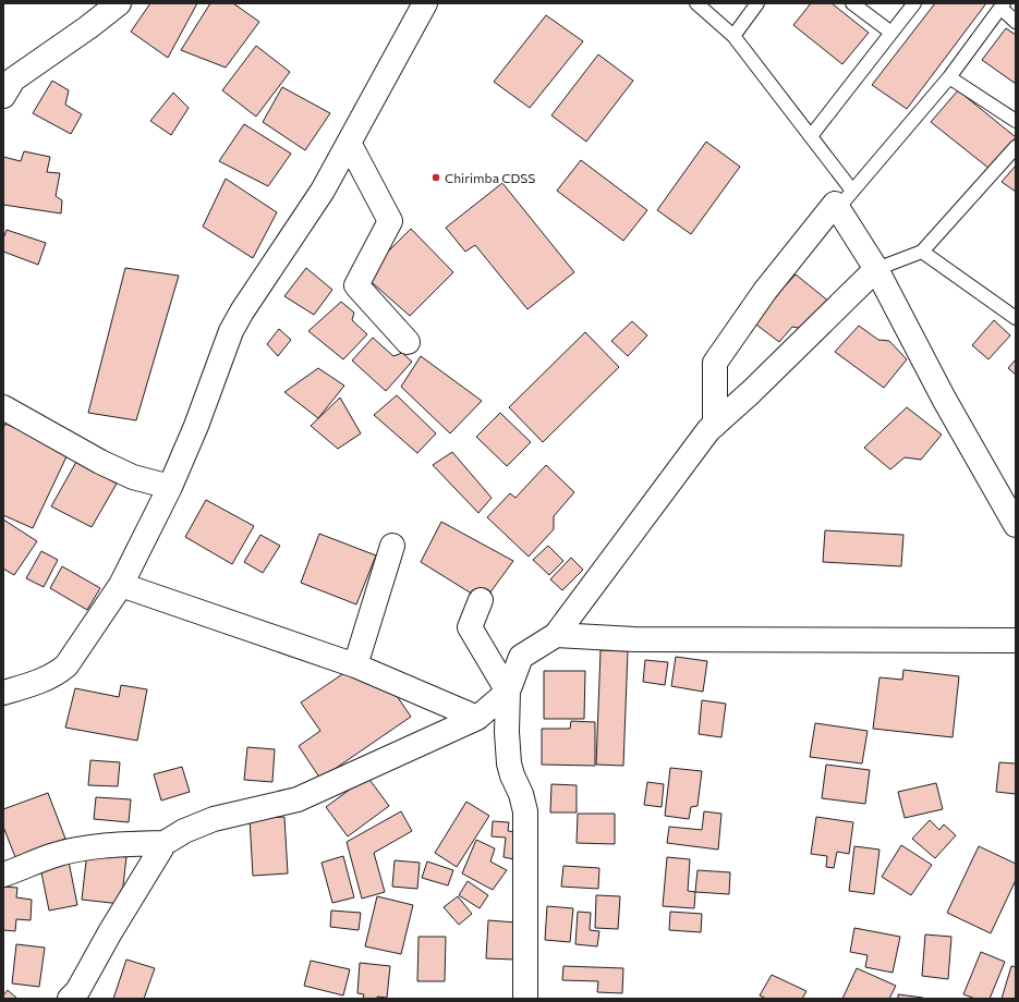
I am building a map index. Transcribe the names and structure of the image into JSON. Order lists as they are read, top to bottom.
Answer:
{
  "places": ["Chirimba CDSS"]
}
